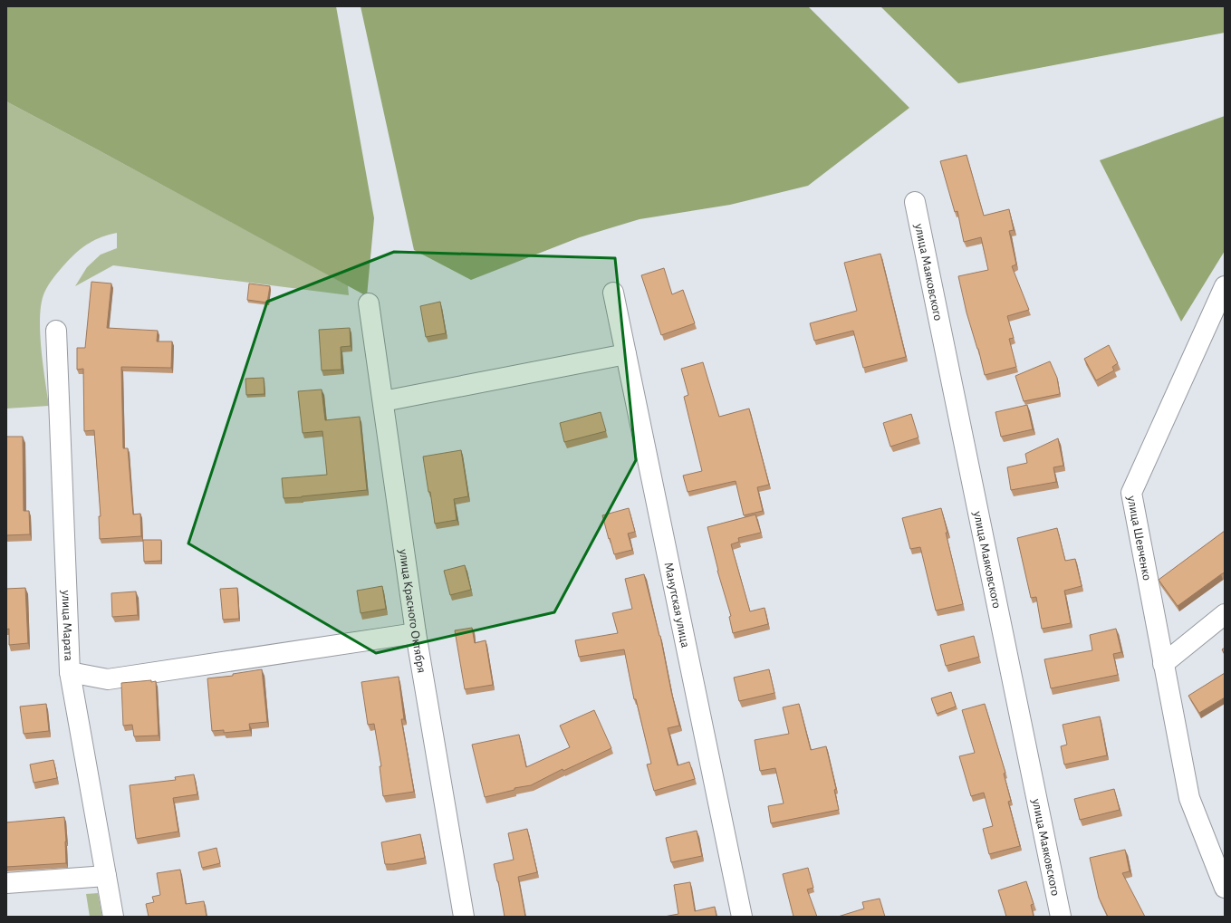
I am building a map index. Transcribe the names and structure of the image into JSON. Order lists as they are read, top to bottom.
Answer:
{
  "streets": {
    "street": [
      "улица Маяковского",
      "улица Шевченко",
      "Манутская улица",
      "улица Красного Октября",
      "улица Марата"
    ]
  }
}
